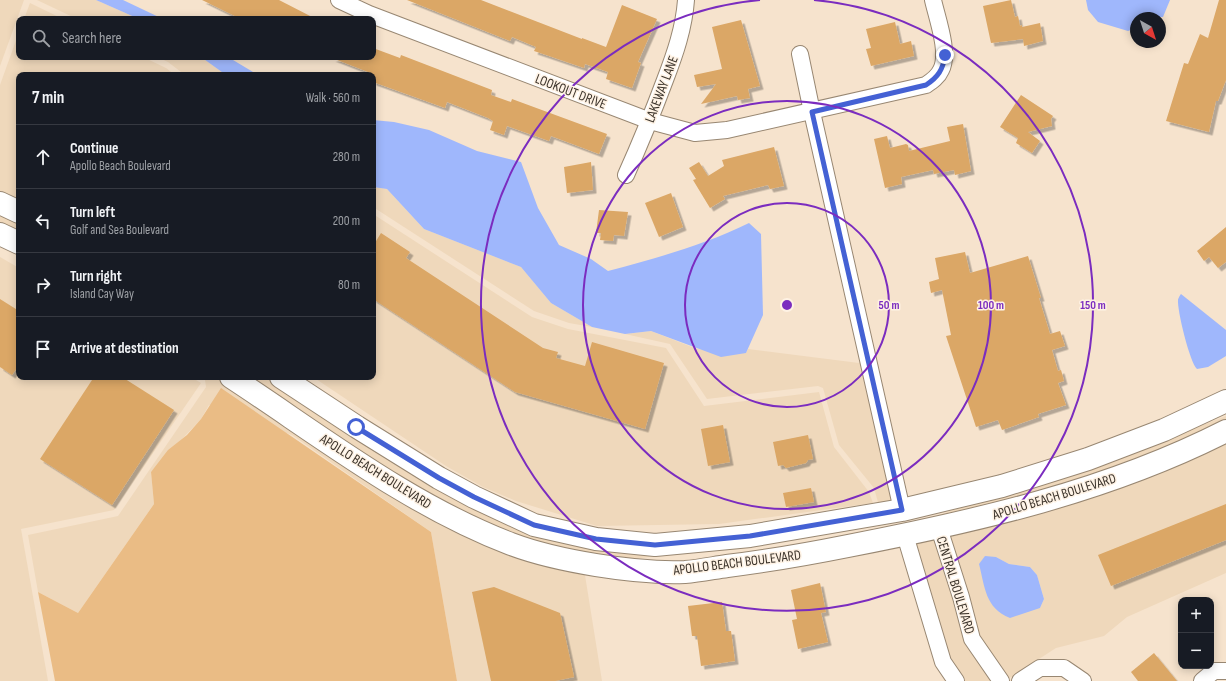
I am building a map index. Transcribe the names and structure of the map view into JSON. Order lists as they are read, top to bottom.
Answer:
{
  "streets": {
    "main road": ["APOLLO BEACH BOULEVARD"],
    "street": ["LAKEWAY LANE", "LOOKOUT DRIVE", "CENTRAL BOULEVARD"]
  },
  "crossings": [
    ["LAKEWAY LANE", "LOOKOUT DRIVE"],
    ["APOLLO BEACH BOULEVARD", "CENTRAL BOULEVARD"]
  ],
  "north": "bottom right",
  "page": {
    "search": "Search here",
    "heading": ["7 min", "Walk · 560 m"],
    "list": [
      ["Continue", "Apollo Beach Boulevard", "280 m"],
      ["Turn left", "Golf and Sea Boulevard", "200 m"],
      ["Turn right", "Island Cay Way", "80 m"],
      "Arrive at destination"
    ],
    "map_buttons": ["+", "−"]
  },
  "rings": ["50 m", "100 m", "150 m"]
}
